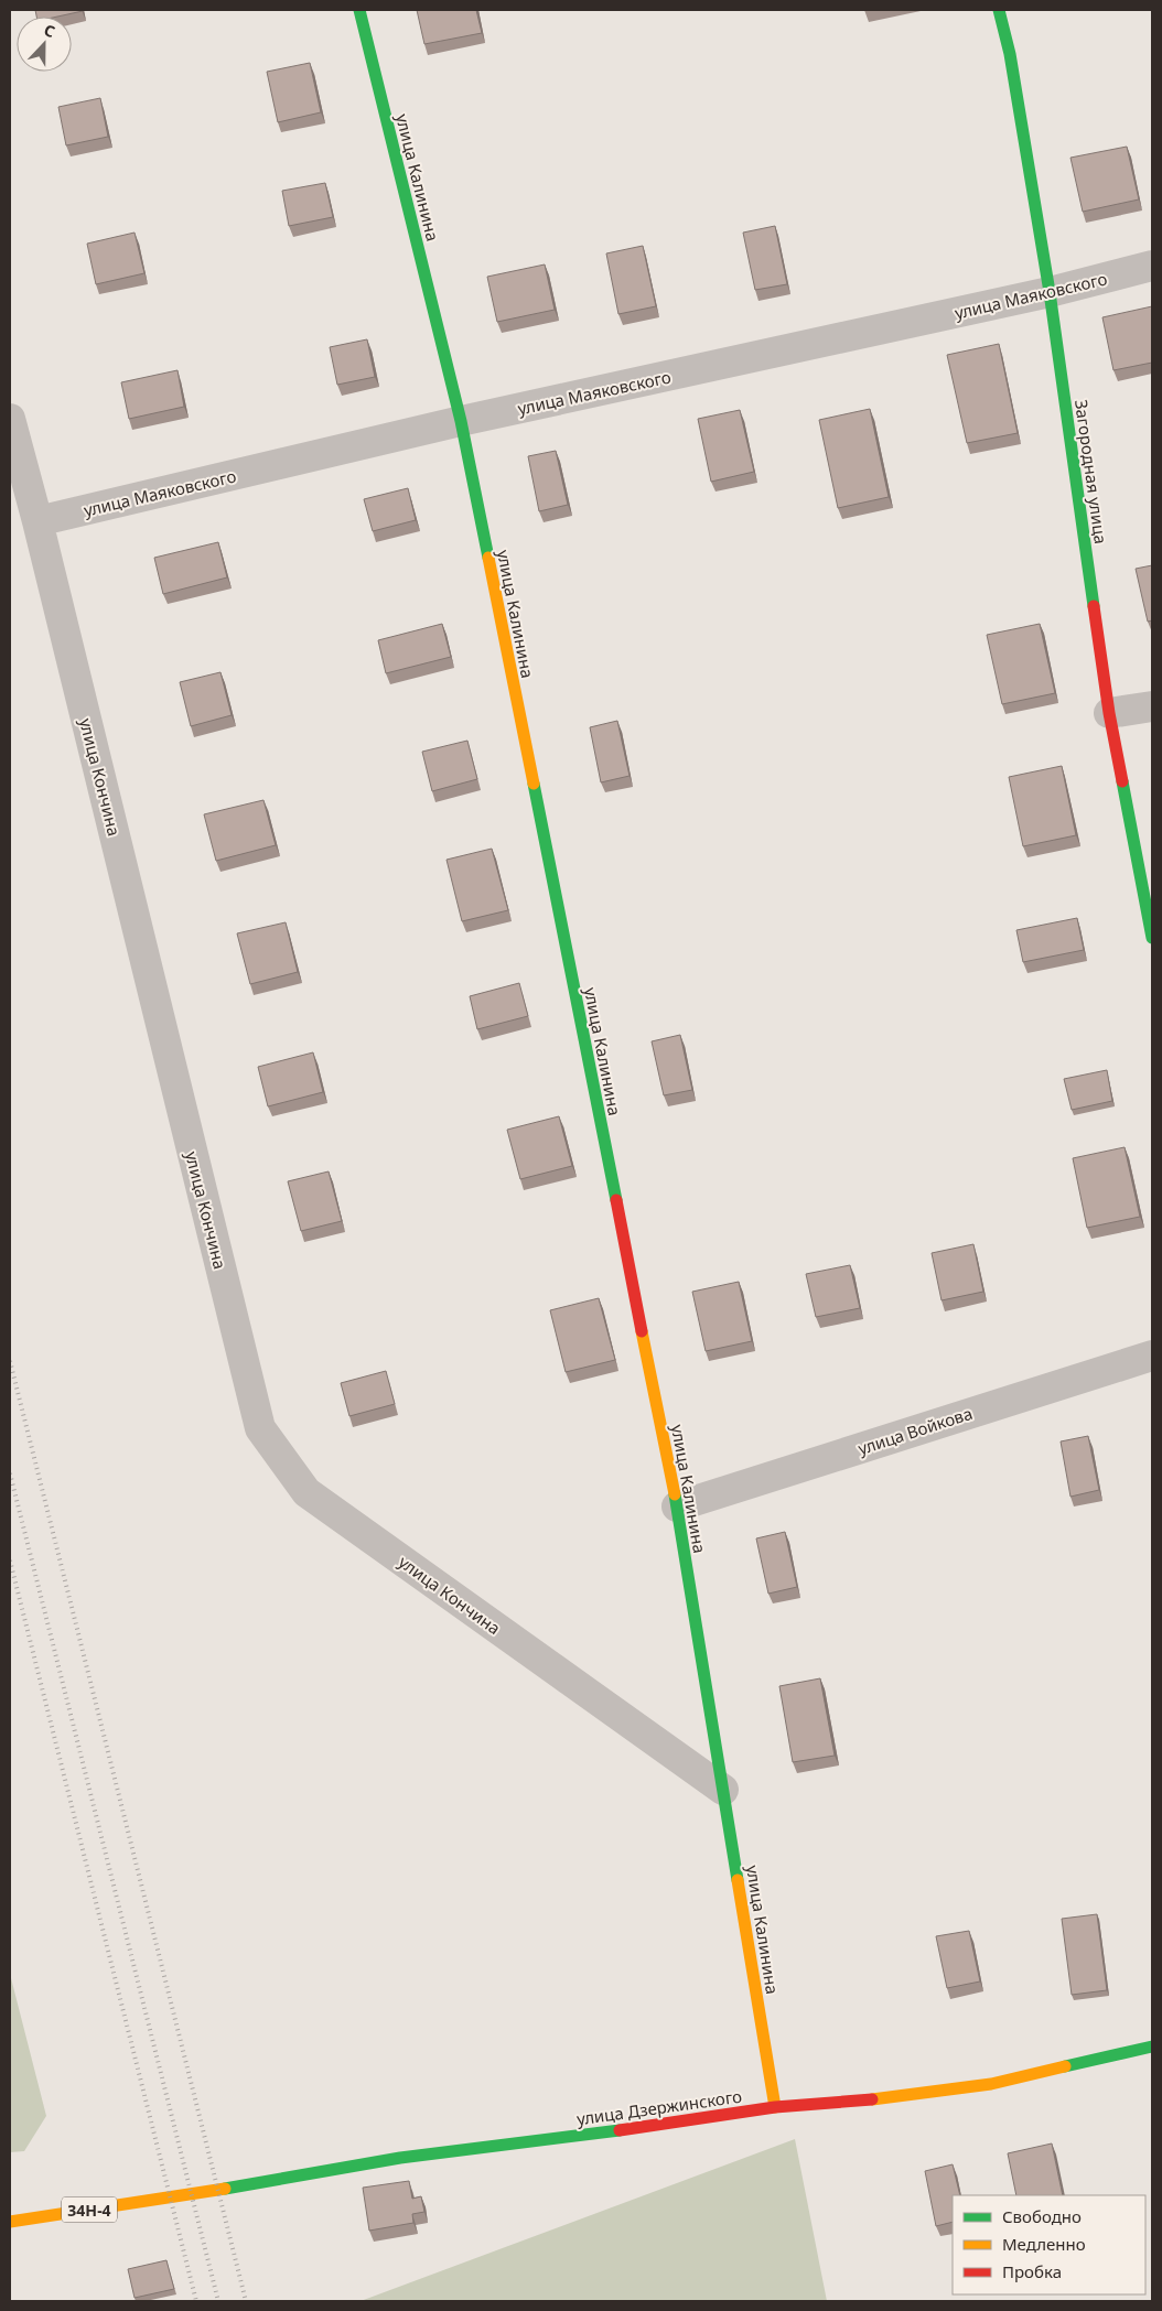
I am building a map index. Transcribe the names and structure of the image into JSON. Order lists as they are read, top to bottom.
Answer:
{
  "streets": {
    "street": [
      "улица Калинина",
      "улица Маяковского",
      "Загородная улица",
      "улица Кончина",
      "улица Войкова",
      "улица Дзержинского",
      "34Н-4"
    ]
  },
  "crossings": [
    ["улица Калинина", "улица Маяковского"],
    ["улица Калинина", "улица Кончина"],
    ["улица Калинина", "улица Войкова"],
    ["улица Калинина", "улица Дзержинского"],
    ["улица Маяковского", "Загородная улица"],
    ["улица Маяковского", "улица Кончина"]
  ],
  "legend": ["Свободно", "Медленно", "Пробка"],
  "north": "top"
}
